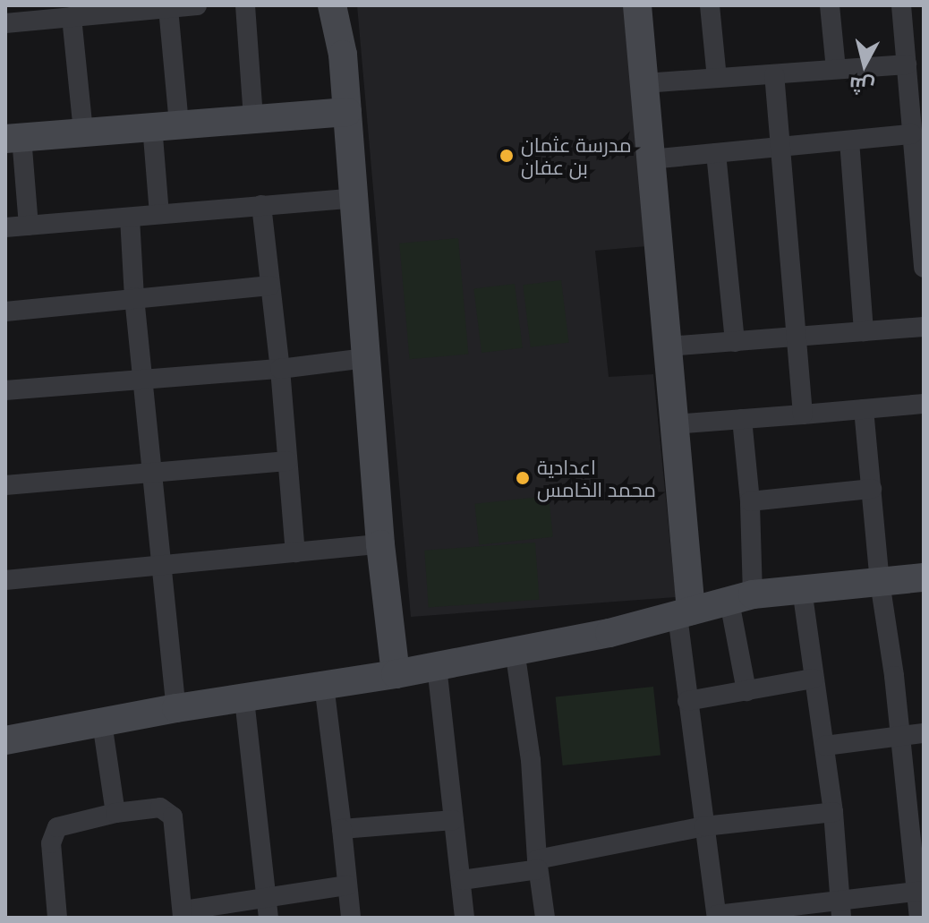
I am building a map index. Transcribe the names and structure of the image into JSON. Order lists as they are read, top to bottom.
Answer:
{
  "places": ["مدرسة عثمان بن عفان", "اعدادية محمد الخامس"],
  "north": "bottom"
}
